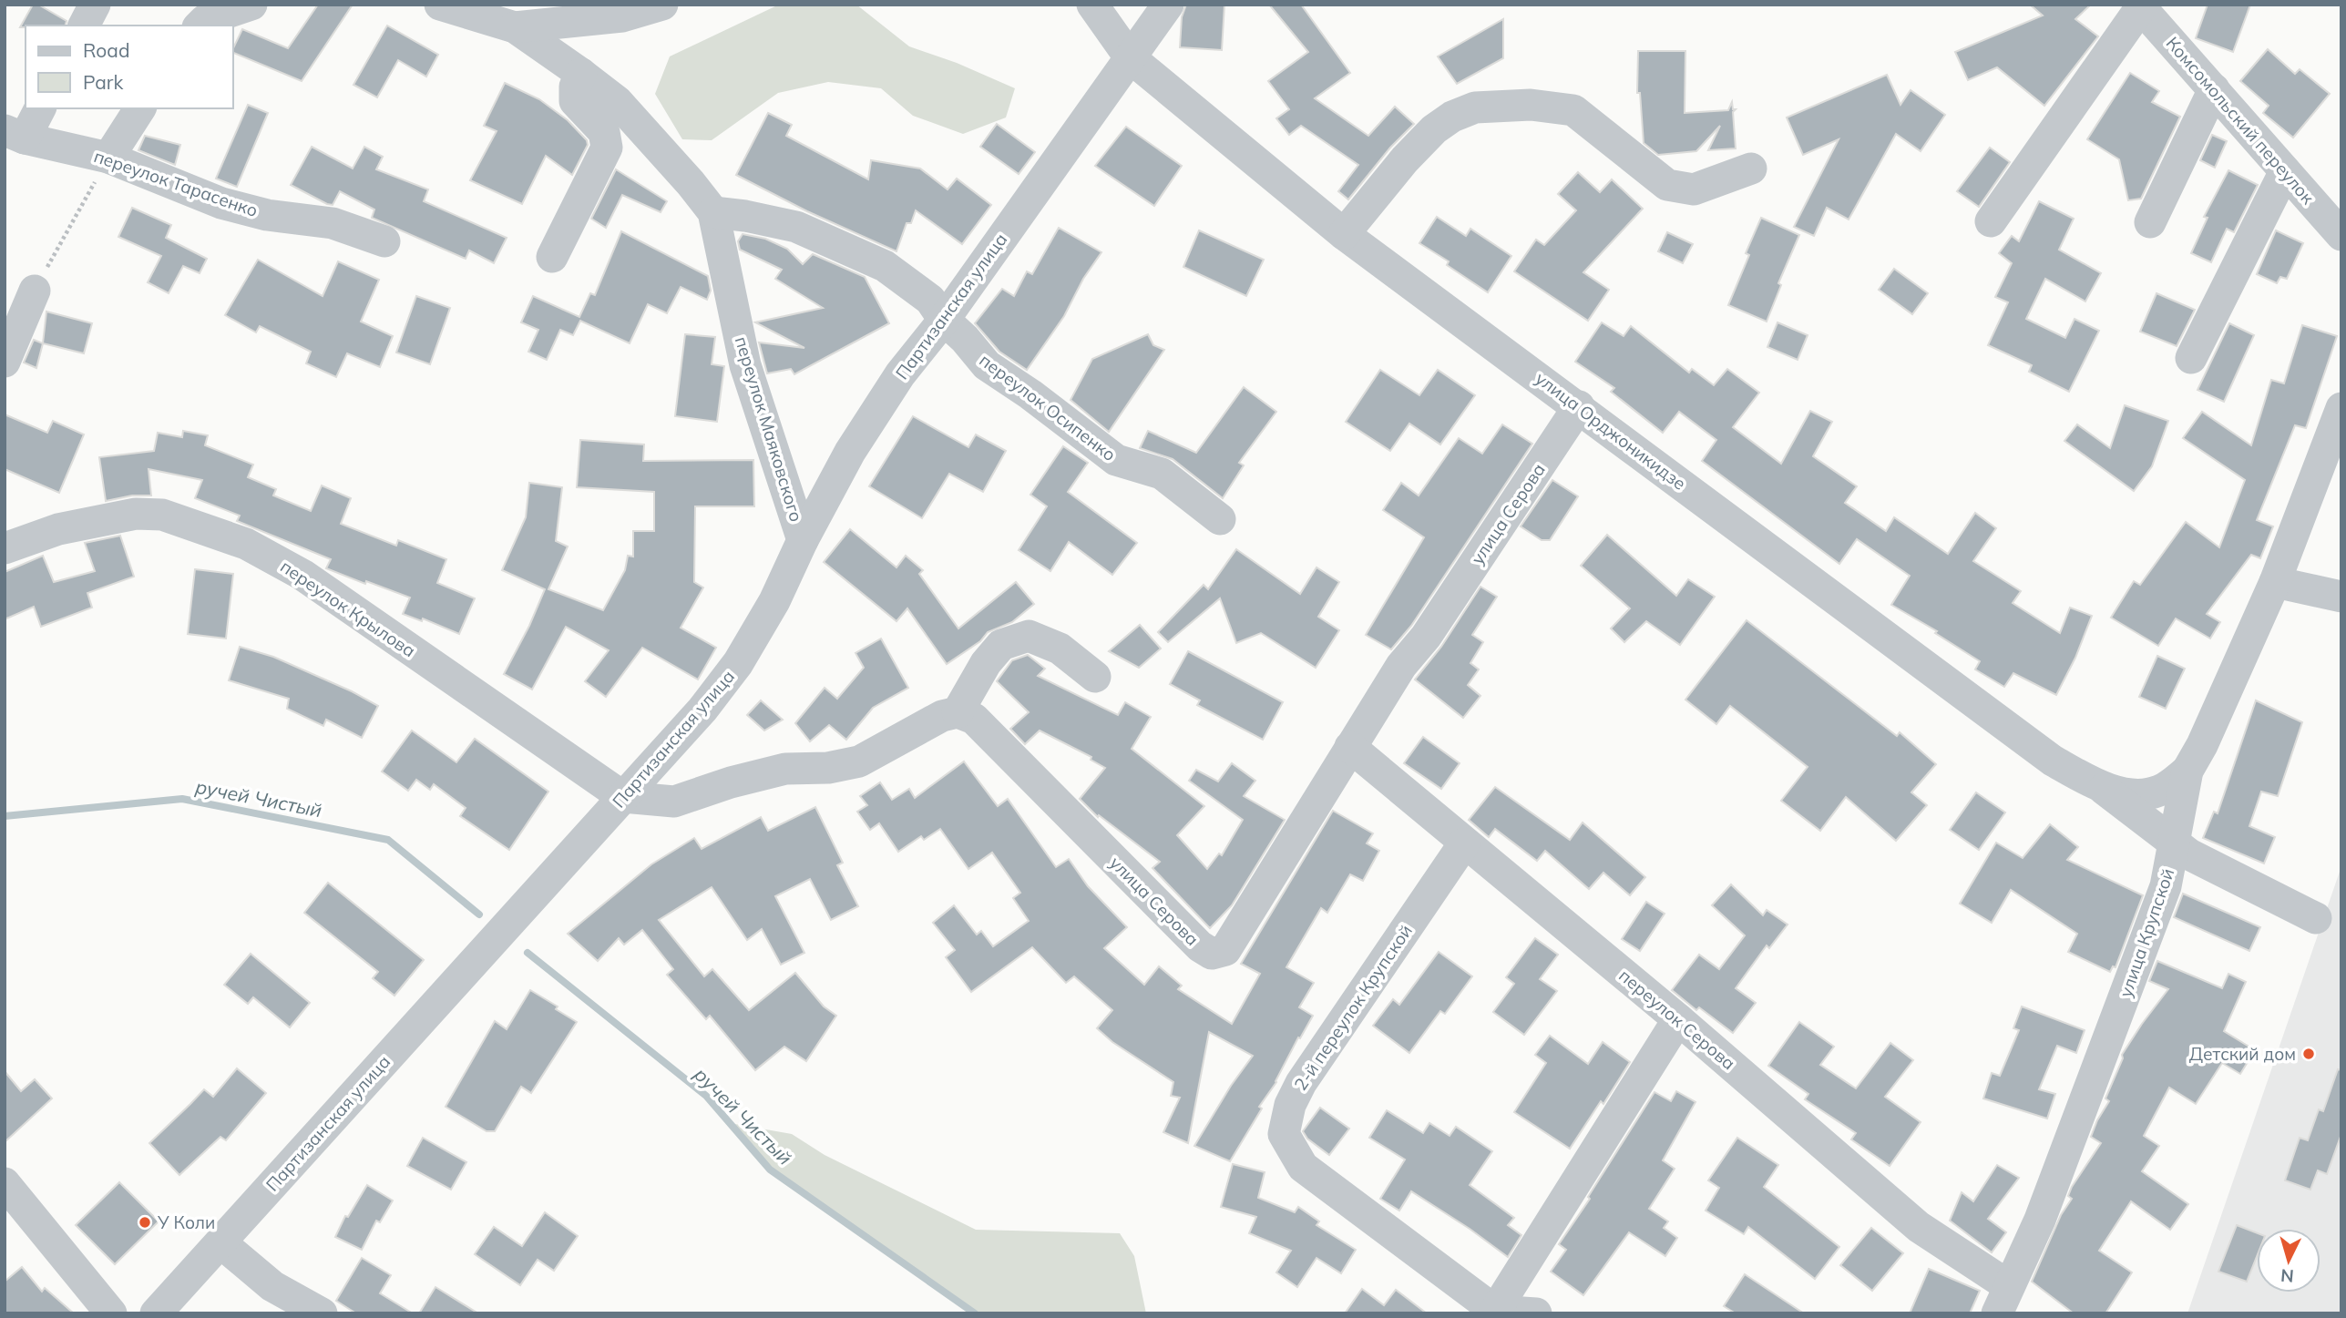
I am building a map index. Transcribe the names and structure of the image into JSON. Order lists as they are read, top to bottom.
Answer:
{
  "streets": {
    "street": [
      "Комсомольский переулок",
      "переулок Тарасенко",
      "Партизанская улица",
      "переулок Осипенко",
      "переулок Маяковского",
      "улица Орджоникидзе",
      "улица Серова",
      "переулок Крылова",
      "улица Крупской",
      "2-й переулок Крупской",
      "переулок Серова"
    ]
  },
  "crossings": [
    ["Партизанская улица", "переулок Осипенко"],
    ["Партизанская улица", "переулок Маяковского"],
    ["Партизанская улица", "улица Орджоникидзе"],
    ["Партизанская улица", "переулок Крылова"],
    ["переулок Осипенко", "переулок Маяковского"],
    ["улица Орджоникидзе", "улица Серова"],
    ["улица Орджоникидзе", "улица Крупской"],
    ["улица Серова", "переулок Серова"],
    ["улица Крупской", "переулок Серова"],
    ["2-й переулок Крупской", "переулок Серова"]
  ],
  "water": ["ручей Чистый"],
  "places": ["Детский дом", "У Коли"],
  "legend": ["Road", "Park"],
  "north": "bottom"
}
